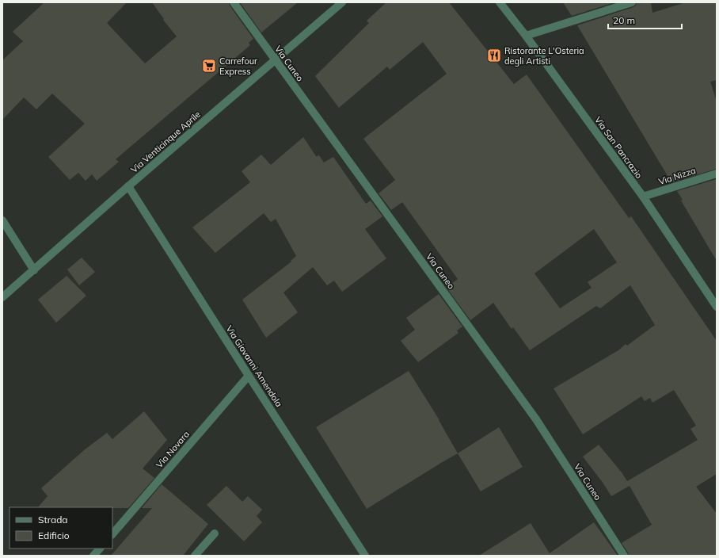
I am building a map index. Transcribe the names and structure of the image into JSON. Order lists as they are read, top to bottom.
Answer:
{
  "streets": {
    "street": [
      "Via Cuneo",
      "Via Venticinque Aprile",
      "Via San Pancrazio",
      "Via Nizza",
      "Via Giovanni Amendola",
      "Via Novara"
    ]
  },
  "crossings": [
    ["Via Cuneo", "Via Venticinque Aprile"],
    ["Via Venticinque Aprile", "Via Giovanni Amendola"],
    ["Via San Pancrazio", "Via Nizza"],
    ["Via Giovanni Amendola", "Via Novara"]
  ],
  "places": {
    "restaurant": ["Ristorante L'Osteria degli Artisti"],
    "supermarket": ["Carrefour Express"]
  },
  "legend": ["Strada", "Edificio"],
  "scale_bar": "20 m"
}
